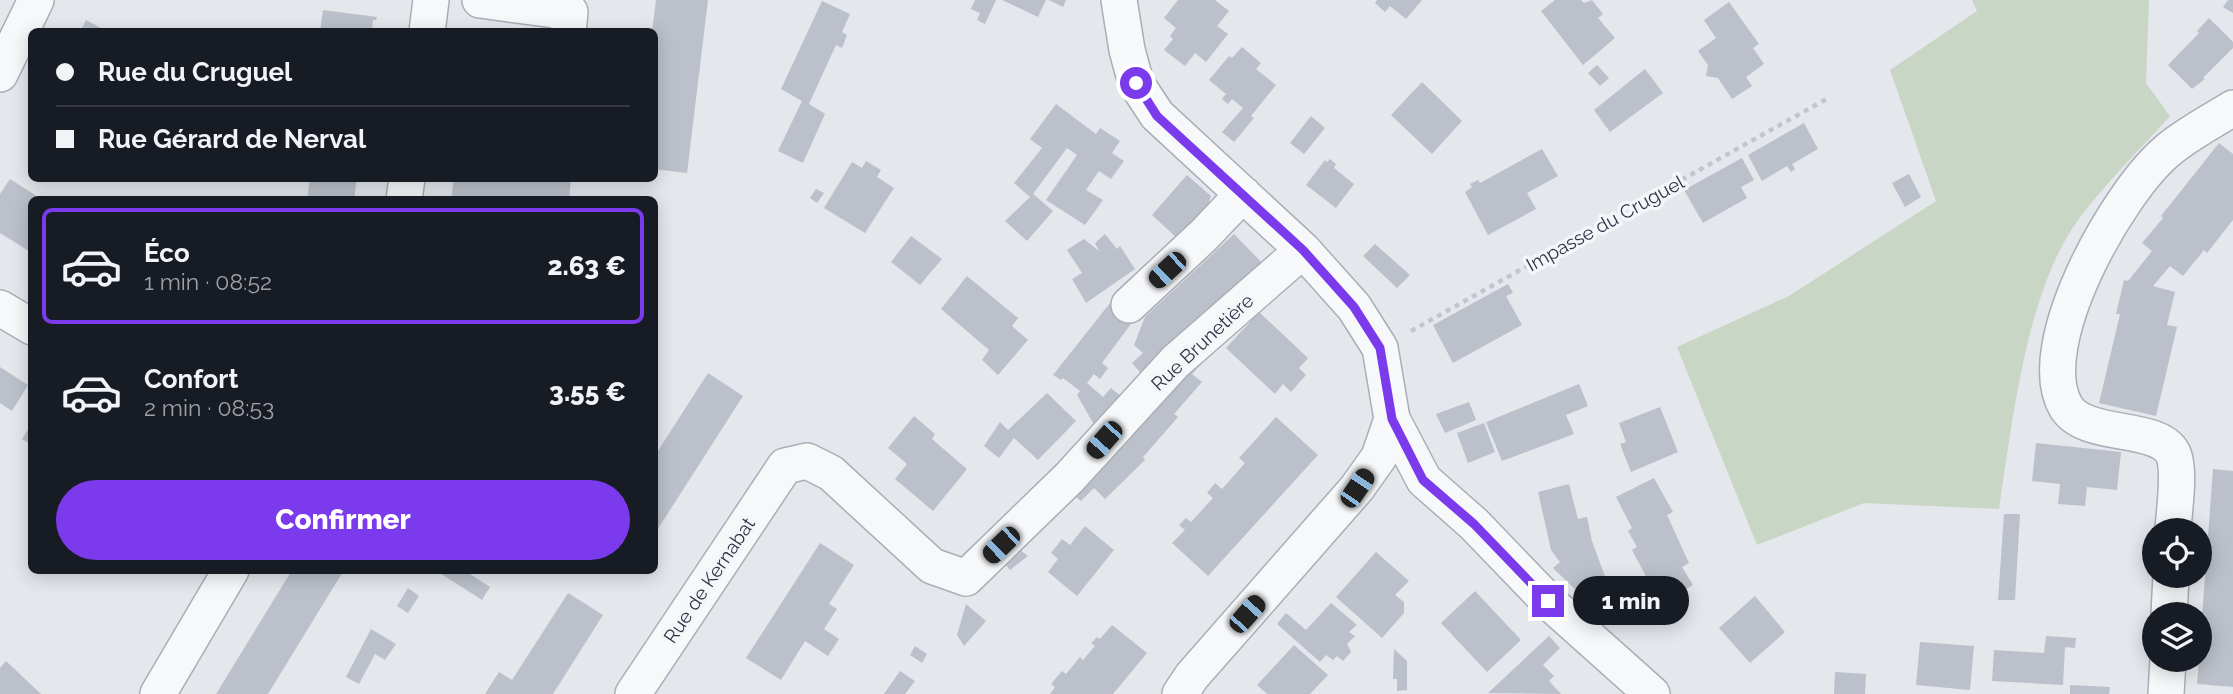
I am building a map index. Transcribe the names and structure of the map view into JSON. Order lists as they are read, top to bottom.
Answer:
{
  "streets": {
    "street": ["Rue Brunetière", "Rue de Kernabat"],
    "path": ["Impasse du Cruguel"]
  },
  "crossings": [
    ["Rue Brunetière", "Rue de Kernabat"]
  ],
  "page": {
    "banner": ["Rue du Cruguel", "Rue Gérard de Nerval"],
    "list": [
      {
        "name": "Éco",
        "note": "1 min · 08:52",
        "value": "2.63 €"
      },
      {
        "name": "Confort",
        "note": "2 min · 08:53",
        "value": "3.55 €"
      }
    ],
    "buttons": "Confirmer",
    "bubble": "1 min"
  }
}
